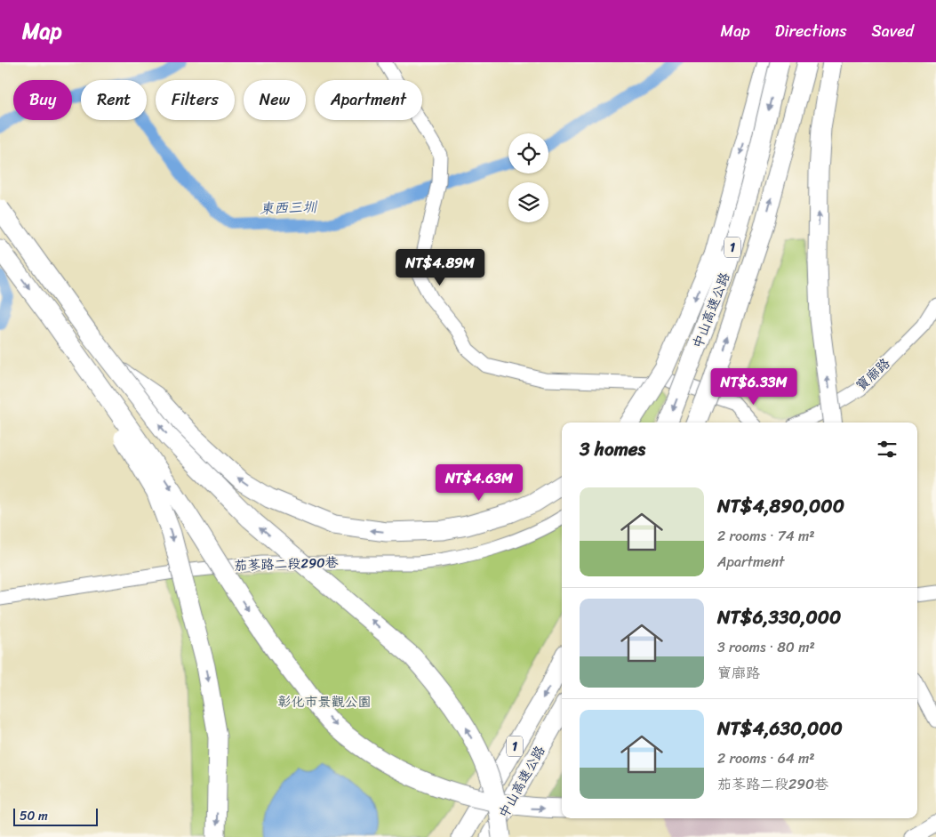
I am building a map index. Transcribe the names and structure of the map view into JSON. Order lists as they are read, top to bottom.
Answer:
{
  "streets": {
    "highway": ["1", "中山高速公路"],
    "street": ["寶廍路", "茄苳路二段290巷"]
  },
  "water": ["東西三圳"],
  "parks": ["彰化市景觀公園"],
  "scale_bar": "50 m",
  "page": {
    "header": "Map",
    "nav": ["Map", "Directions", "Saved"],
    "chip": [
      "Buy",
      "Rent",
      "Filters",
      "New",
      "Apartment"
    ],
    "price": ["NT$4.89M", "NT$6.33M", "NT$4.63M"],
    "heading": "3 homes",
    "list": [
      {
        "name": "NT$4,890,000",
        "note": "2 rooms · 74 m² · Apartment"
      },
      {
        "name": "NT$6,330,000",
        "note": "3 rooms · 80 m² · 寶廍路"
      },
      {
        "name": "NT$4,630,000",
        "note": "2 rooms · 64 m² · 茄苳路二段290巷"
      }
    ],
    "scale": "50 m"
  }
}
